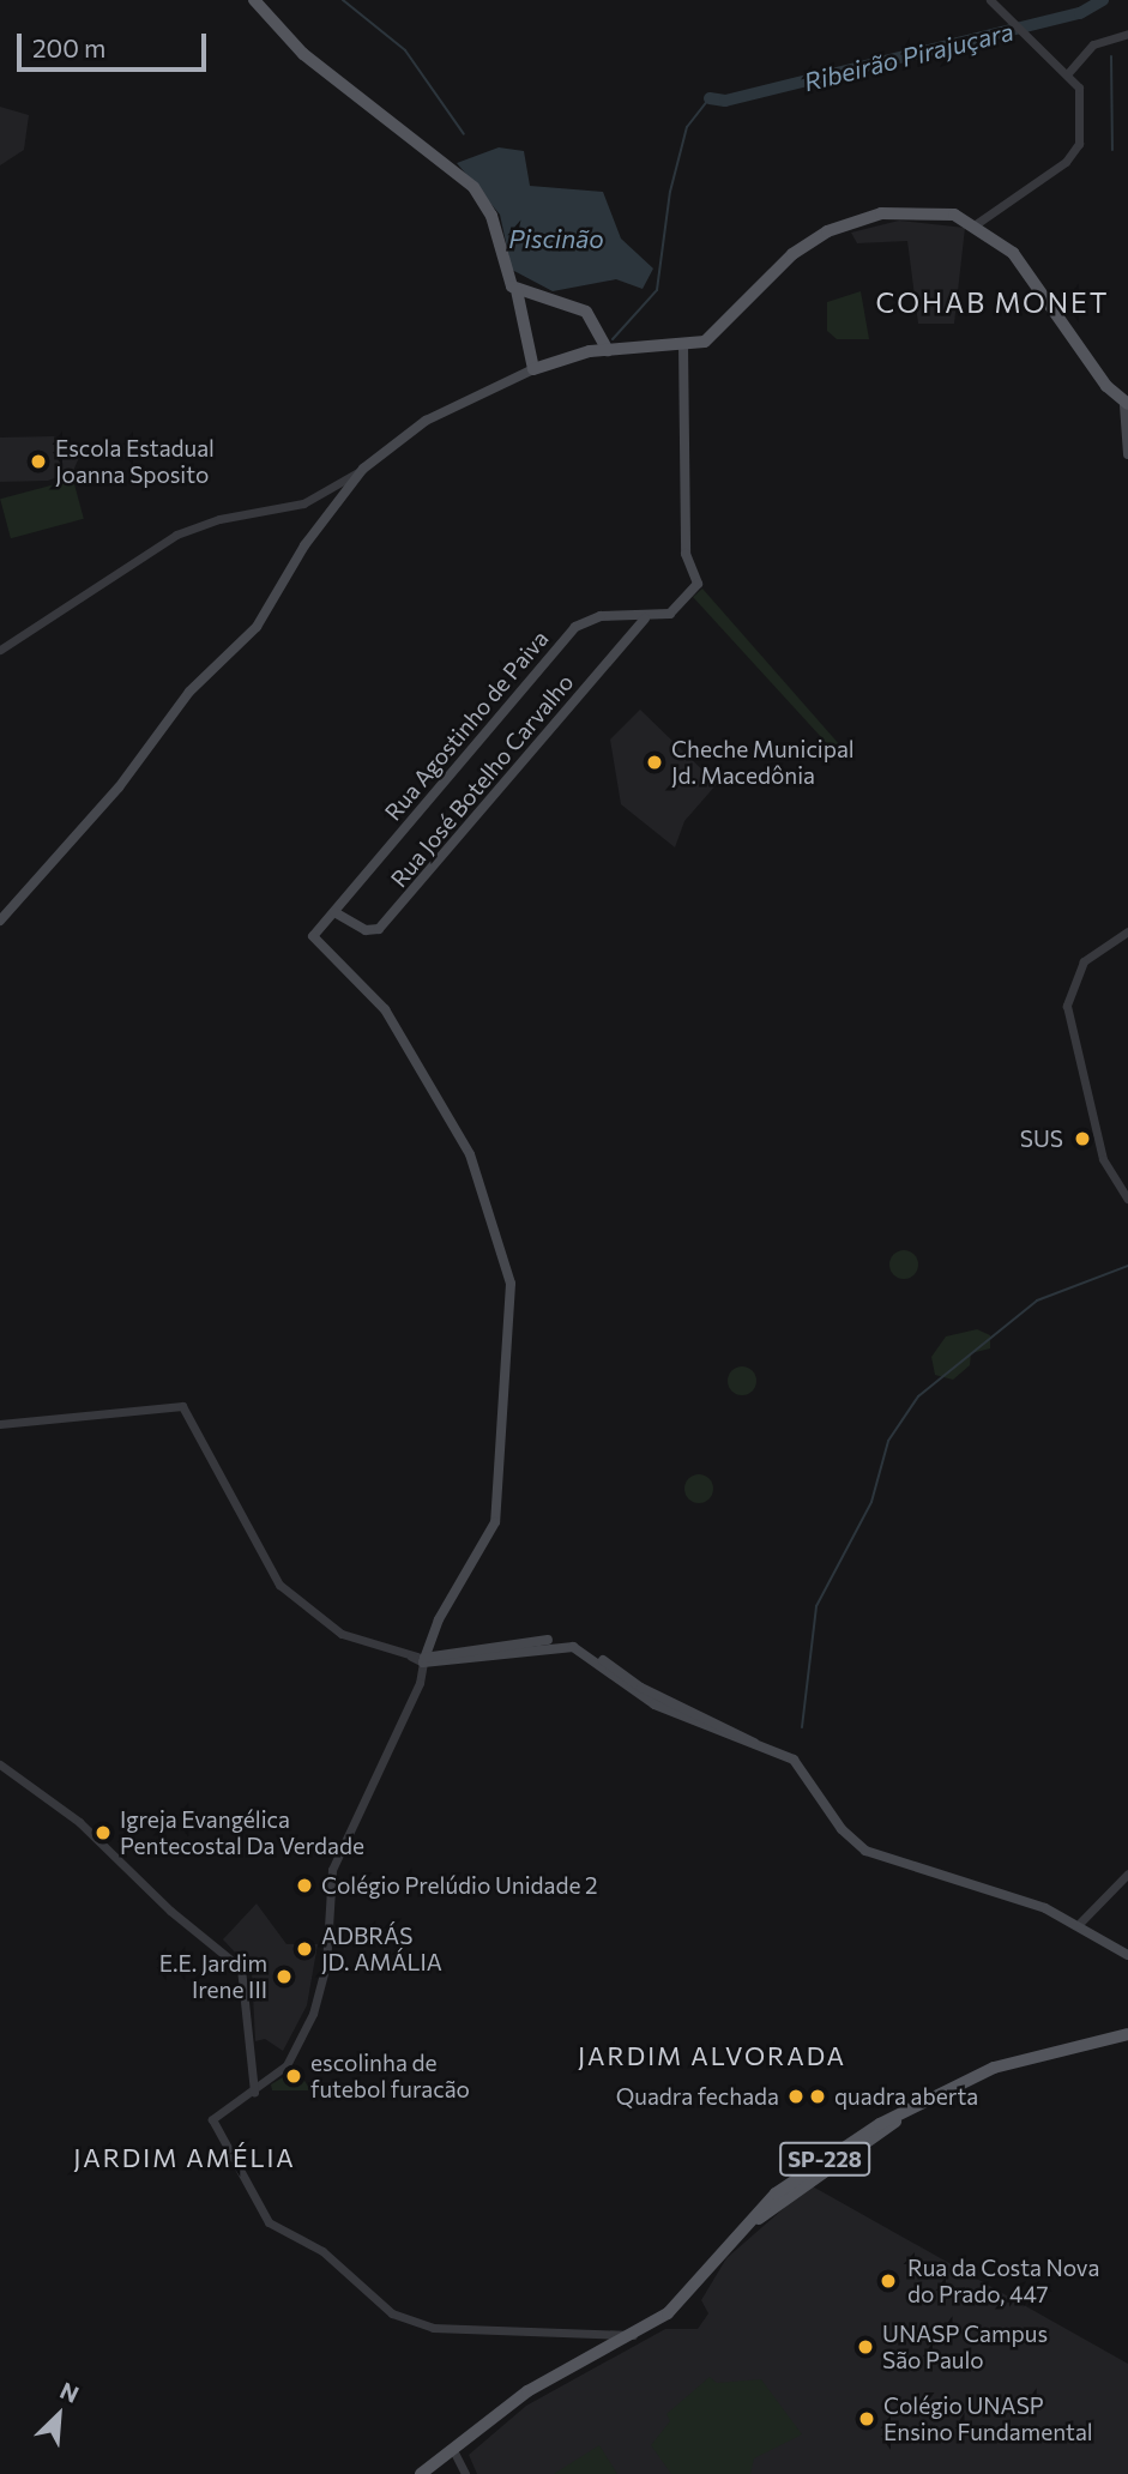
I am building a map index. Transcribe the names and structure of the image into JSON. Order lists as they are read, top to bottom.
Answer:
{
  "streets": {
    "main road": ["Rua Agostinho de Paiva", "Rua José Botelho Carvalho", "SP-228"]
  },
  "crossings": [
    ["Rua Agostinho de Paiva", "Rua José Botelho Carvalho"]
  ],
  "districts": ["COHAB MONET", "JARDIM ALVORADA", "JARDIM AMÉLIA"],
  "water": ["Ribeirão Pirajuçara", "Piscinão"],
  "places": [
    "Escola Estadual Joanna Sposito",
    "Cheche Municipal Jd. Macedônia",
    "SUS",
    "Igreja Evangélica Pentecostal Da Verdade",
    "Colégio Prelúdio Unidade 2",
    "ADBRÁS JD. AMÁLIA",
    "E.E. Jardim Irene III",
    "escolinha de futebol furacão",
    "Quadra fechada",
    "quadra aberta",
    "Rua da Costa Nova do Prado, 447",
    "UNASP Campus São Paulo",
    "Colégio UNASP Ensino Fundamental"
  ],
  "scale_bar": "200 m",
  "north": "top right"
}
